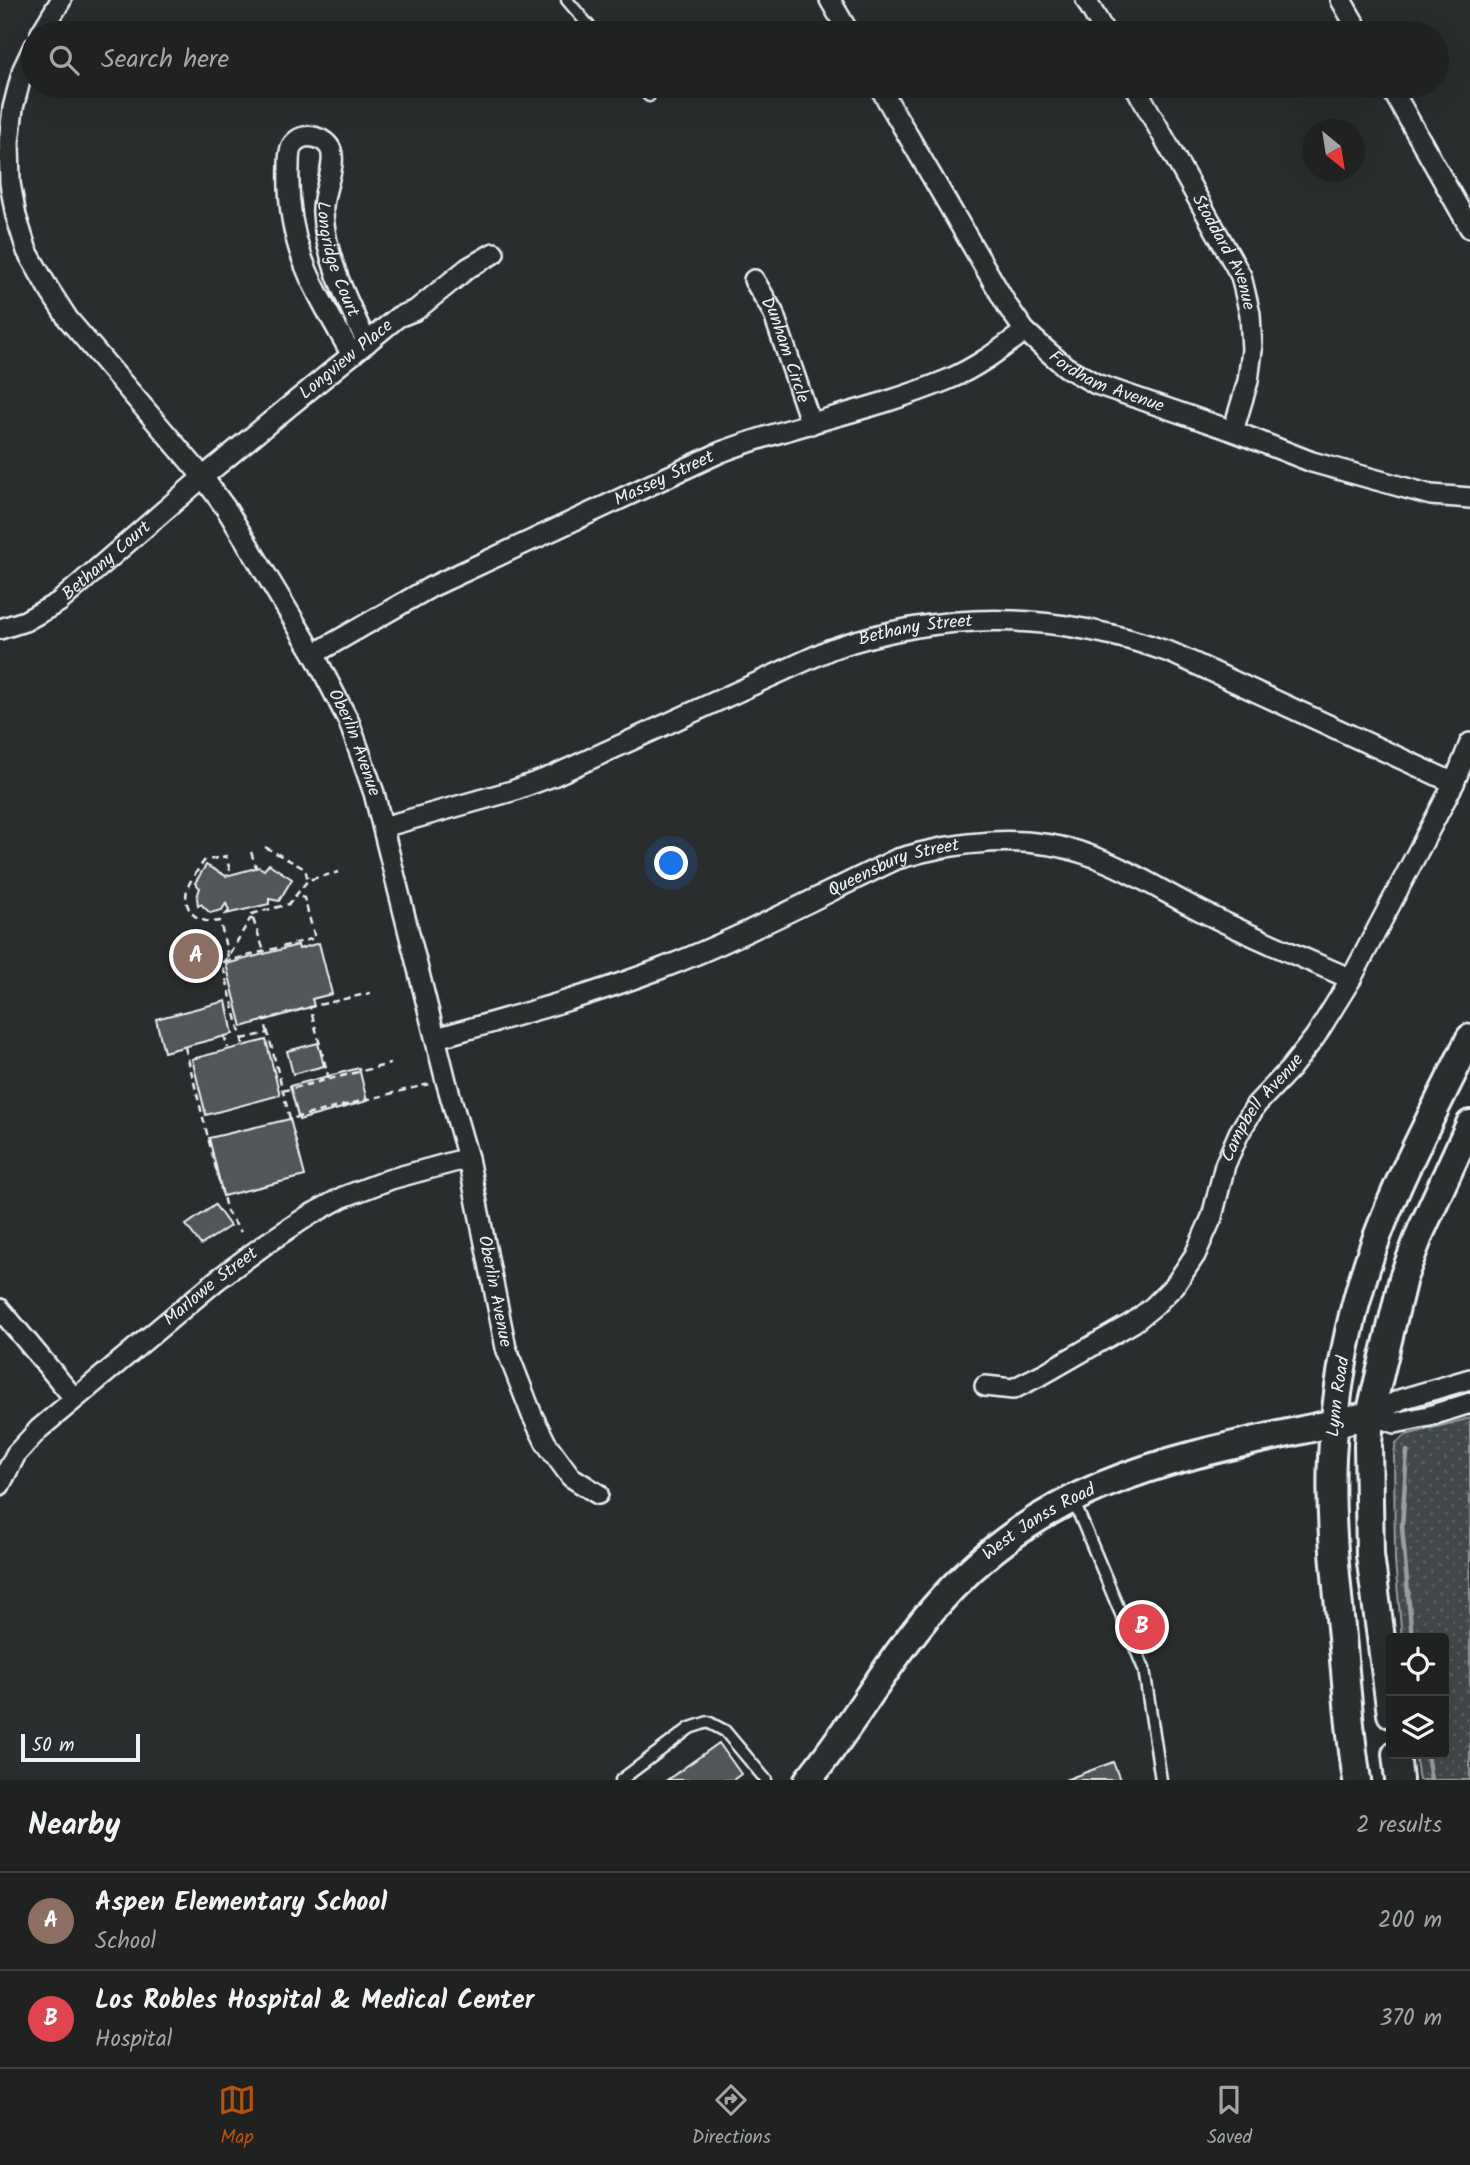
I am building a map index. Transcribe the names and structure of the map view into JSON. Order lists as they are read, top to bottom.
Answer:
{
  "streets": {
    "main road": ["Lynn Road", "West Janss Road"],
    "street": [
      "Stoddard Avenue",
      "Longridge Court",
      "Dunham Circle",
      "Longview Place",
      "Fordham Avenue",
      "Massey Street",
      "Bethany Court",
      "Bethany Street",
      "Oberlin Avenue",
      "Queensbury Street",
      "Campbell Avenue",
      "Marlowe Street"
    ]
  },
  "crossings": [
    ["Stoddard Avenue", "Fordham Avenue"],
    ["Longridge Court", "Longview Place"],
    ["Dunham Circle", "Massey Street"],
    ["Longview Place", "Bethany Court"],
    ["Longview Place", "Oberlin Avenue"],
    ["Fordham Avenue", "Massey Street"],
    ["Massey Street", "Oberlin Avenue"],
    ["Bethany Court", "Oberlin Avenue"],
    ["Bethany Street", "Oberlin Avenue"],
    ["Bethany Street", "Campbell Avenue"],
    ["Oberlin Avenue", "Queensbury Street"],
    ["Oberlin Avenue", "Marlowe Street"],
    ["Queensbury Street", "Campbell Avenue"],
    ["Lynn Road", "West Janss Road"]
  ],
  "scale_bar": "50 m",
  "north": "bottom right",
  "page": {
    "search": "Search here",
    "pins": ["A", "B"],
    "scale": "50 m",
    "heading": ["Nearby", "2 results"],
    "list": [
      {
        "mark": "A",
        "name": "Aspen Elementary School",
        "note": "School",
        "value": "200 m"
      },
      {
        "mark": "B",
        "name": "Los Robles Hospital & Medical Center",
        "note": "Hospital",
        "value": "370 m"
      }
    ],
    "nav": ["Map", "Directions", "Saved"]
  }
}
